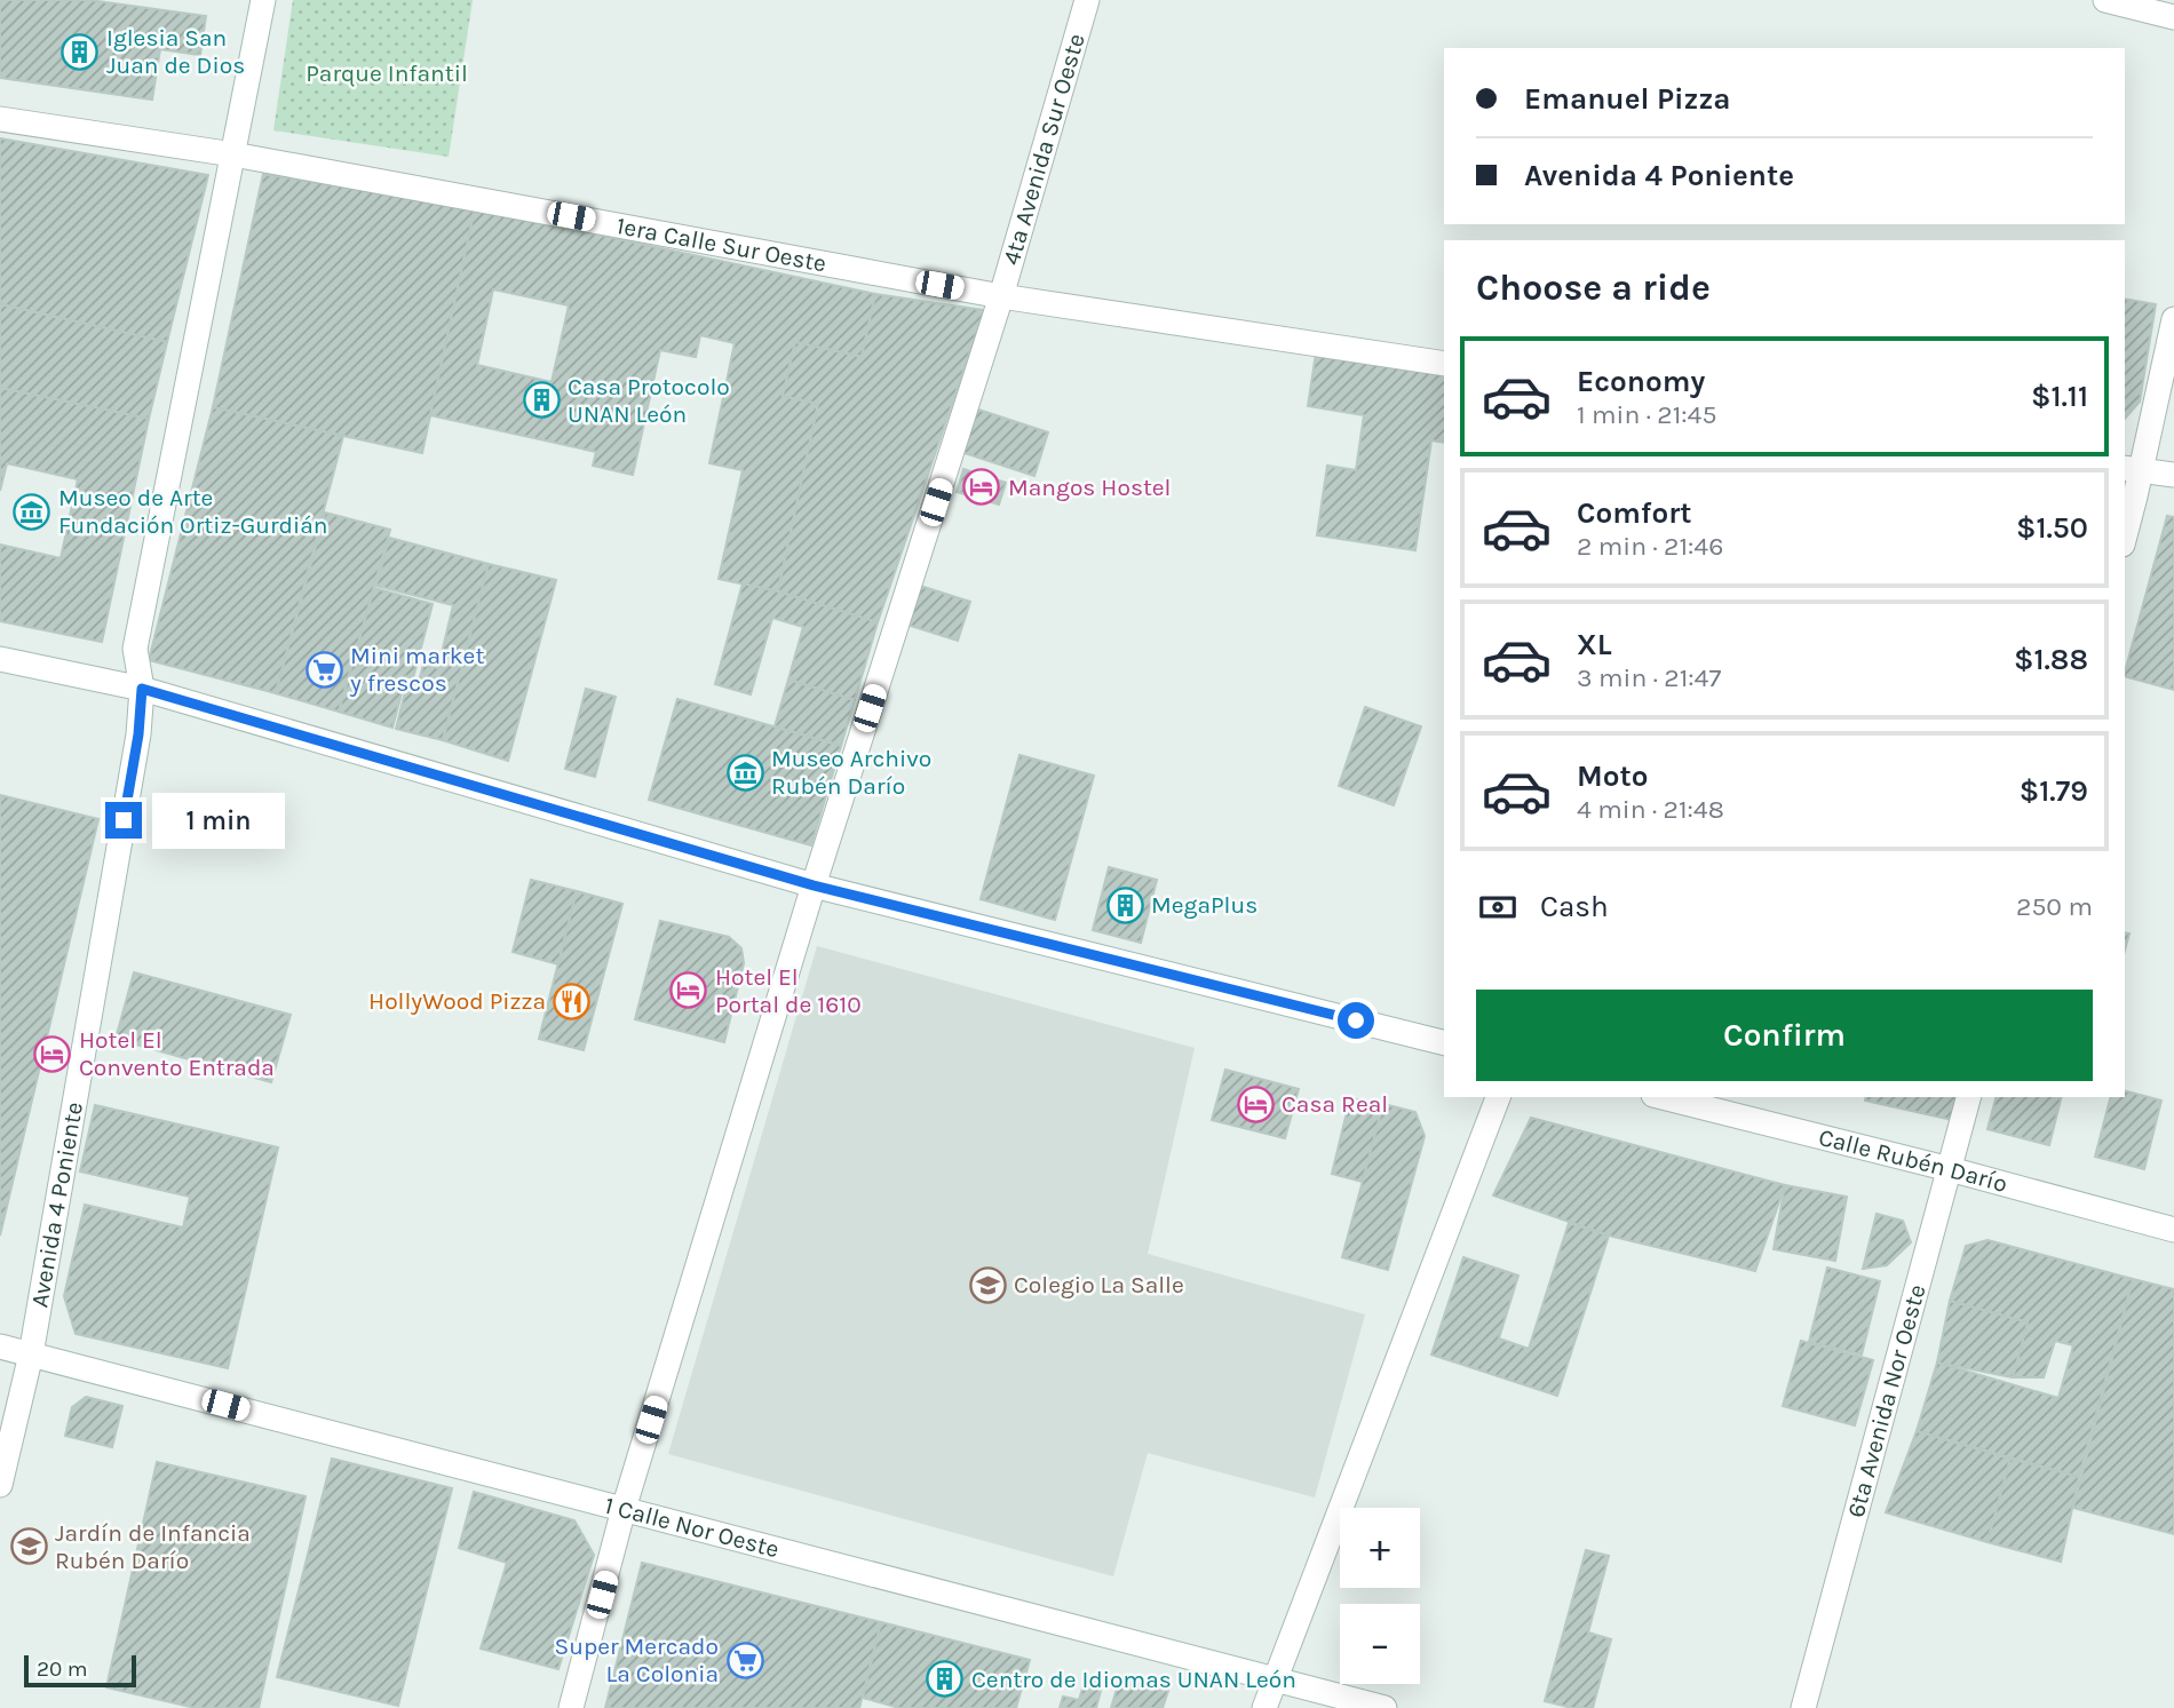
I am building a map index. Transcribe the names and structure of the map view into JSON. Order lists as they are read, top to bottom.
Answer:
{
  "streets": {
    "street": [
      "4ta Avenida Sur Oeste",
      "1era Calle Sur Oeste",
      "Calle Rubén Darío",
      "Avenida 4 Poniente",
      "6ta Avenida Nor Oeste",
      "1 Calle Nor Oeste"
    ]
  },
  "crossings": [
    ["4ta Avenida Sur Oeste", "1era Calle Sur Oeste"],
    ["4ta Avenida Sur Oeste", "1 Calle Nor Oeste"],
    ["1era Calle Sur Oeste", "Avenida 4 Poniente"],
    ["Calle Rubén Darío", "6ta Avenida Nor Oeste"],
    ["Avenida 4 Poniente", "1 Calle Nor Oeste"]
  ],
  "parks": ["Parque Infantil"],
  "places": {
    "building": [
      "Iglesia San Juan de Dios",
      "Casa Protocolo UNAN León",
      "MegaPlus",
      "Centro de Idiomas UNAN León"
    ],
    "hotel": [
      "Mangos Hostel",
      "Hotel El Portal de 1610",
      "Hotel El Convento Entrada",
      "Casa Real"
    ],
    "museum": ["Museo de Arte Fundación Ortiz-Gurdián", "Museo Archivo Rubén Darío"],
    "supermarket": ["Mini market y frescos", "Super Mercado La Colonia"],
    "restaurant": ["HollyWood Pizza"],
    "school or university": ["Colegio La Salle", "Jardín de Infancia Rubén Darío"]
  },
  "scale_bar": "20 m",
  "page": {
    "banner": ["Emanuel Pizza", "Avenida 4 Poniente"],
    "heading": "Choose a ride",
    "list": [
      {
        "name": "Economy",
        "note": "1 min · 21:45",
        "value": "$1.11"
      },
      {
        "name": "Comfort",
        "note": "2 min · 21:46",
        "value": "$1.50"
      },
      {
        "name": "XL",
        "note": "3 min · 21:47",
        "value": "$1.88"
      },
      {
        "name": "Moto",
        "note": "4 min · 21:48",
        "value": "$1.79"
      }
    ],
    "bubble": "1 min",
    "pay": ["Cash", "250 m"],
    "buttons": "Confirm",
    "map_buttons": ["+", "−"],
    "scale": "20 m"
  }
}
